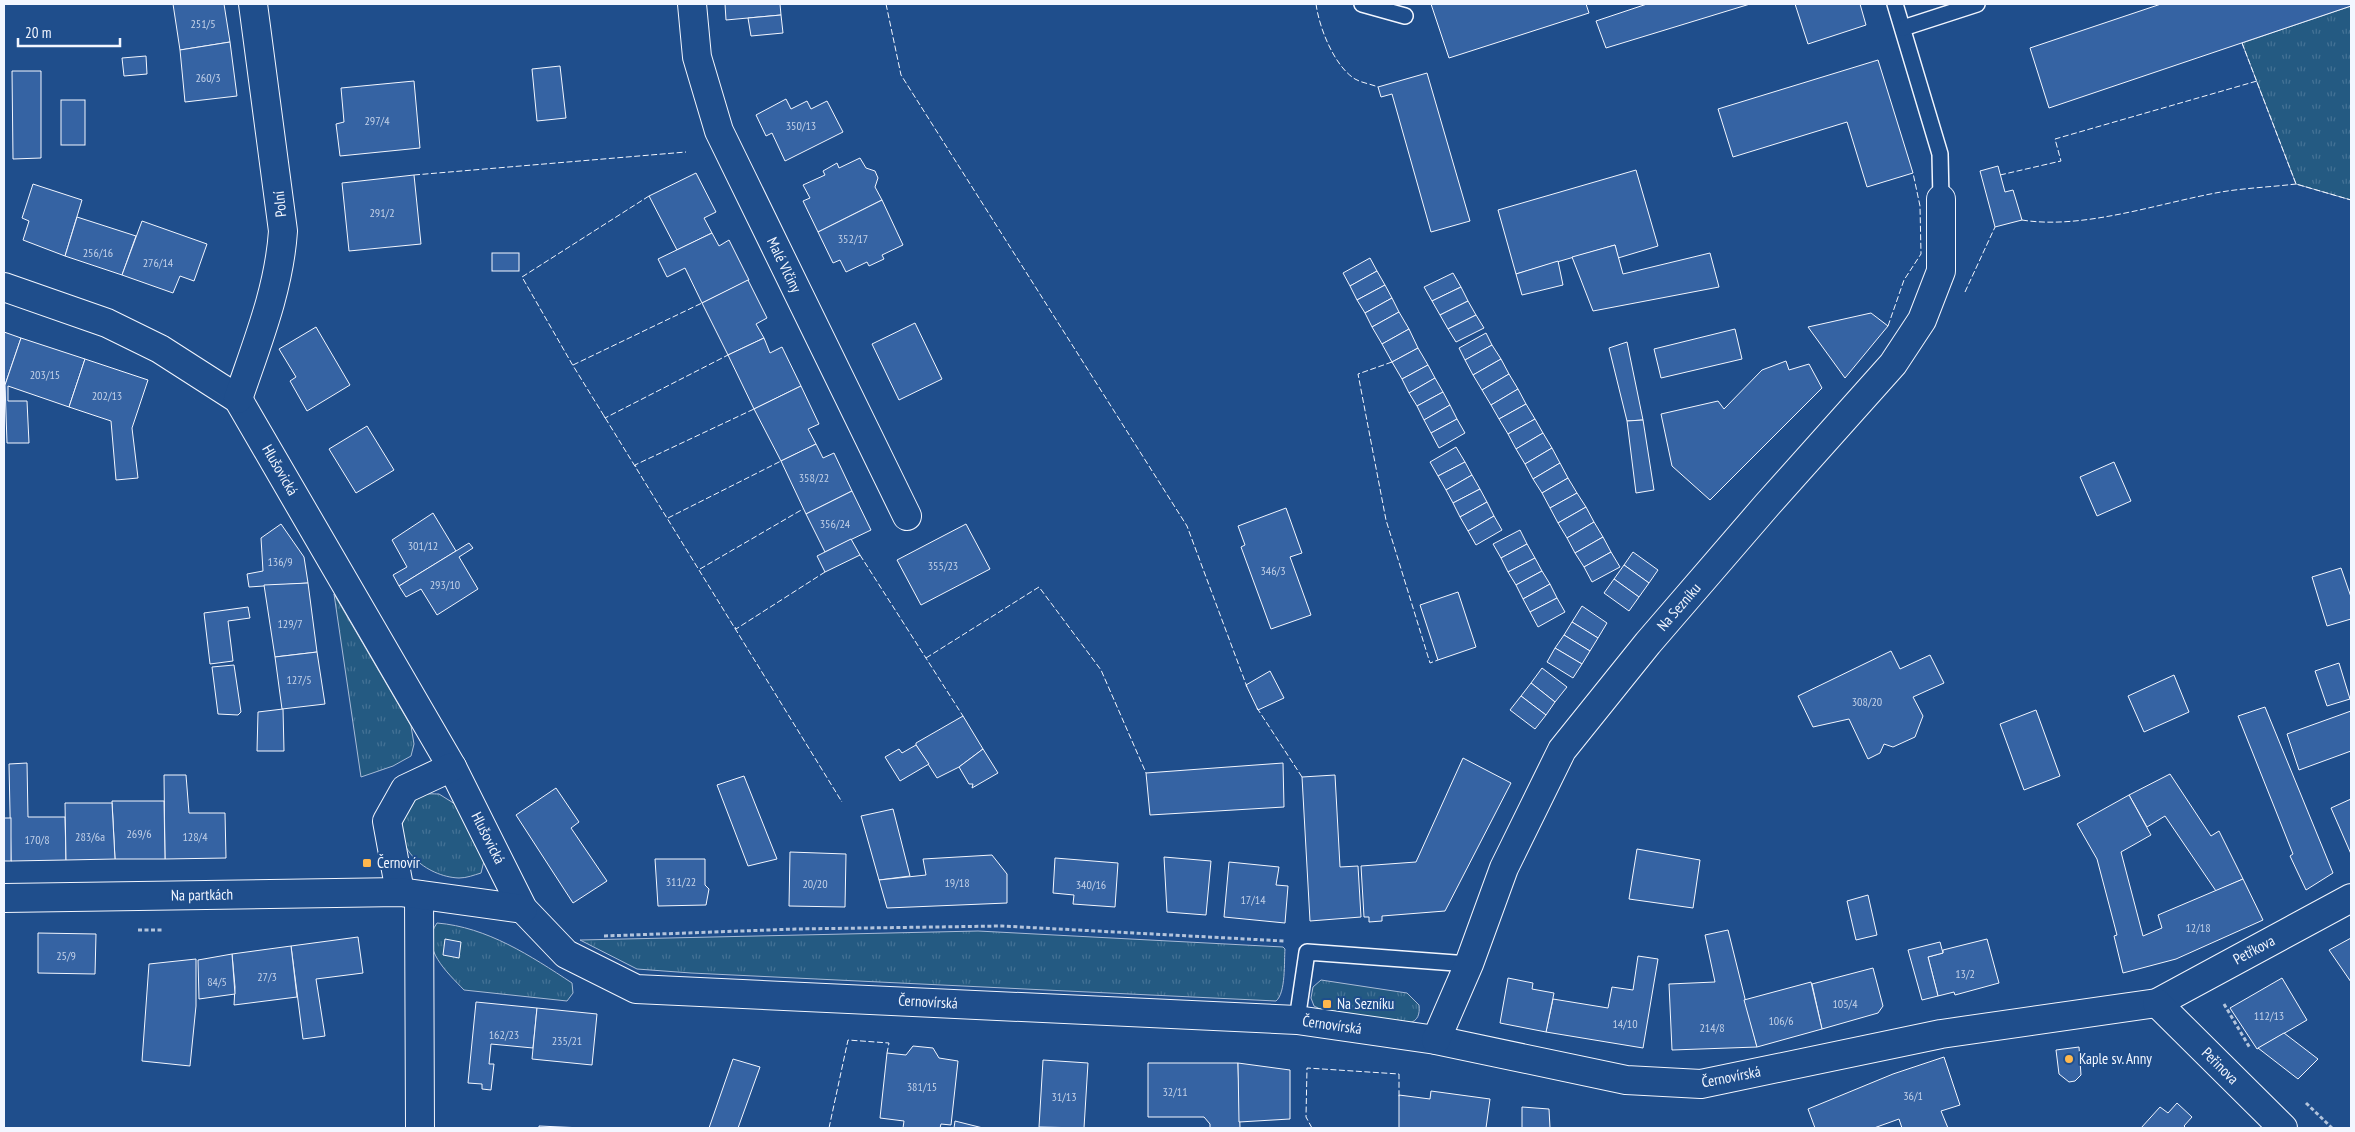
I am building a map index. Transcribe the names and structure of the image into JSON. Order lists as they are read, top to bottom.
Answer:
{
  "streets": {
    "street": [
      "Polní",
      "Malé Vlčiny",
      "Hlušovická",
      "Na Sezníku",
      "Na partkách",
      "Petřkova",
      "Černovírská",
      "Peřinova"
    ]
  },
  "crossings": [
    ["Polní", "Hlušovická"],
    ["Hlušovická", "Na partkách"],
    ["Hlušovická", "Černovírská"],
    ["Na Sezníku", "Černovírská"],
    ["Na partkách", "Černovírská"],
    ["Petřkova", "Černovírská"],
    ["Petřkova", "Peřinova"],
    ["Černovírská", "Peřinova"]
  ],
  "places": {
    "transit": ["Černovír", "Na Sezníku"],
    "other": ["Kaple sv. Anny"]
  },
  "house_numbers": [
    "251/5",
    "260/3",
    "297/4",
    "350/13",
    "291/2",
    "352/17",
    "256/16",
    "276/14",
    "203/15",
    "202/13",
    "358/22",
    "356/24",
    "301/12",
    "136/9",
    "355/23",
    "346/3",
    "293/10",
    "129/7",
    "127/5",
    "308/20",
    "269/6",
    "283/6a",
    "128/4",
    "170/8",
    "311/22",
    "19/18",
    "20/20",
    "340/16",
    "17/14",
    "12/18",
    "25/9",
    "13/2",
    "27/3",
    "84/5",
    "105/4",
    "112/13",
    "106/6",
    "14/10",
    "214/8",
    "162/23",
    "235/21",
    "381/15",
    "32/11",
    "36/1",
    "31/13"
  ],
  "scale_bar": "20 m"
}
